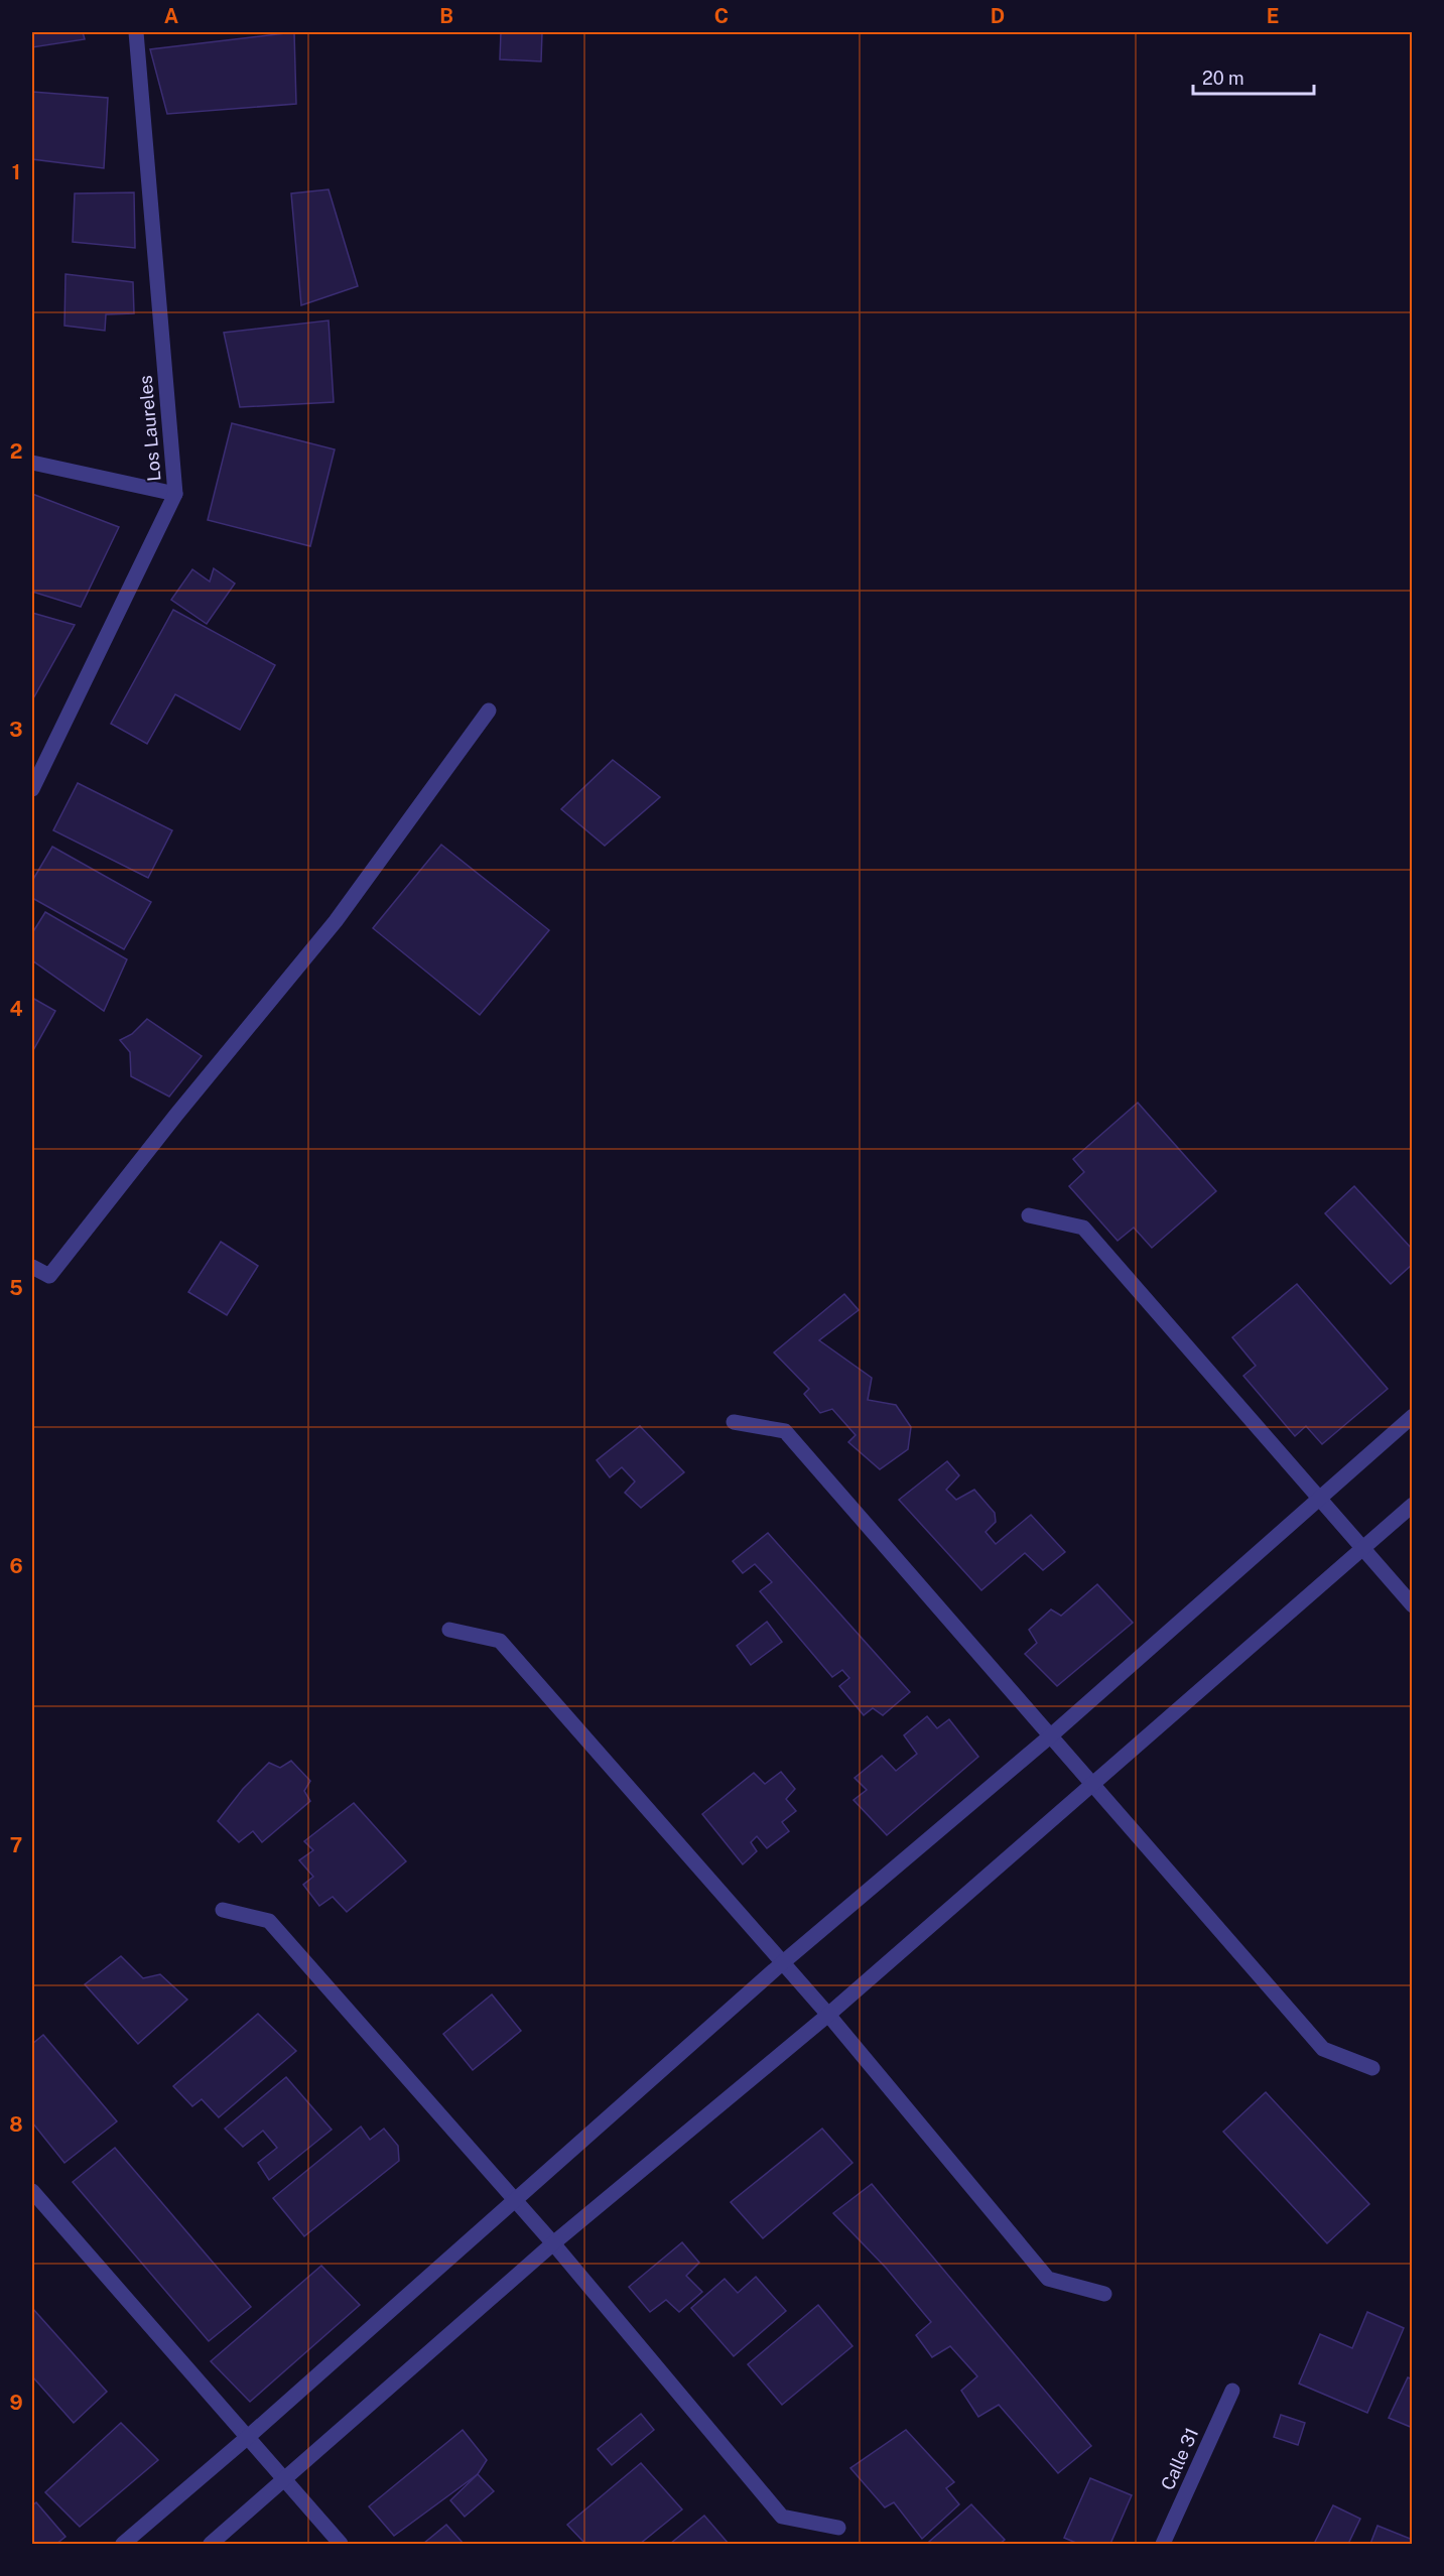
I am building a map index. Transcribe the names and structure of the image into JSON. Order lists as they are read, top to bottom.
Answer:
{
  "streets": {
    "street": ["Los Laureles", "Calle 31"]
  },
  "scale_bar": "20 m",
  "grid": {
    "columns": [
      "A",
      "B",
      "C",
      "D",
      "E"
    ],
    "rows": [
      "1",
      "2",
      "3",
      "4",
      "5",
      "6",
      "7",
      "8",
      "9"
    ]
  }
}
